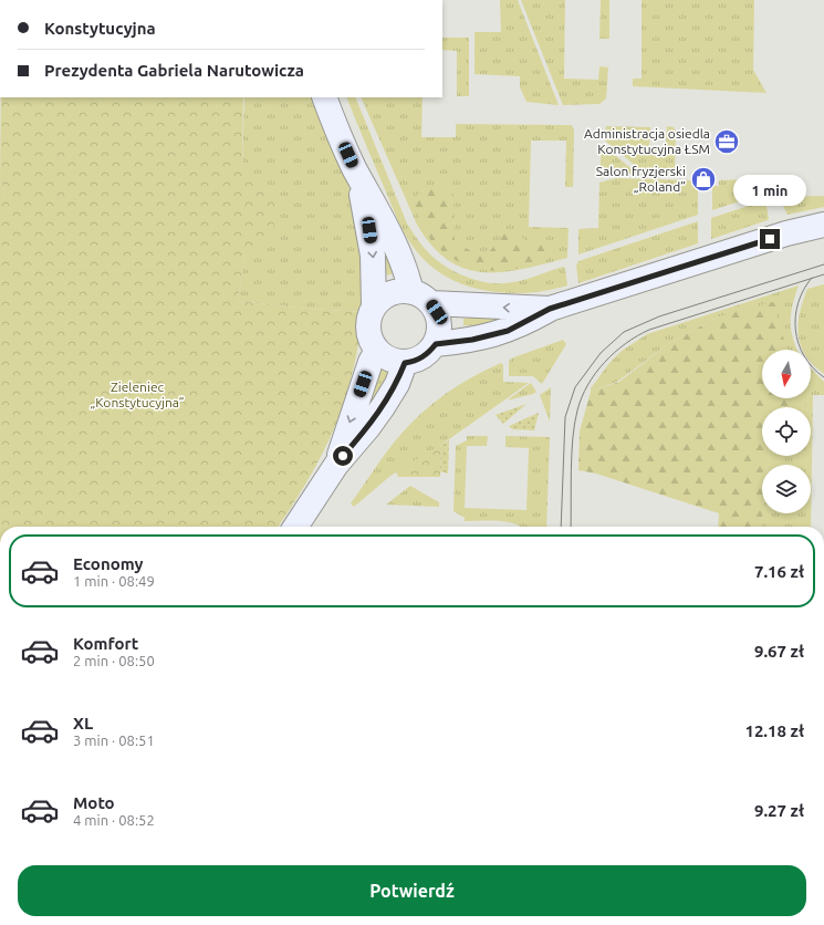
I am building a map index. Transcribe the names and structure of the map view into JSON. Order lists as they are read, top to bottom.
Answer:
{
  "parks": ["Zieleniec „Konstytucyjna”"],
  "places": {
    "office": ["Administracja osiedla Konstytucyjna ŁSM"],
    "shop": ["Salon fryzjerski „Roland”"]
  },
  "north": "bottom",
  "page": {
    "banner": ["Konstytucyjna", "Prezydenta Gabriela Narutowicza"],
    "bubble": "1 min",
    "list": [
      {
        "name": "Economy",
        "note": "1 min · 08:49",
        "value": "7.16 zł"
      },
      {
        "name": "Komfort",
        "note": "2 min · 08:50",
        "value": "9.67 zł"
      },
      {
        "name": "XL",
        "note": "3 min · 08:51",
        "value": "12.18 zł"
      },
      {
        "name": "Moto",
        "note": "4 min · 08:52",
        "value": "9.27 zł"
      }
    ],
    "buttons": "Potwierdź"
  }
}
